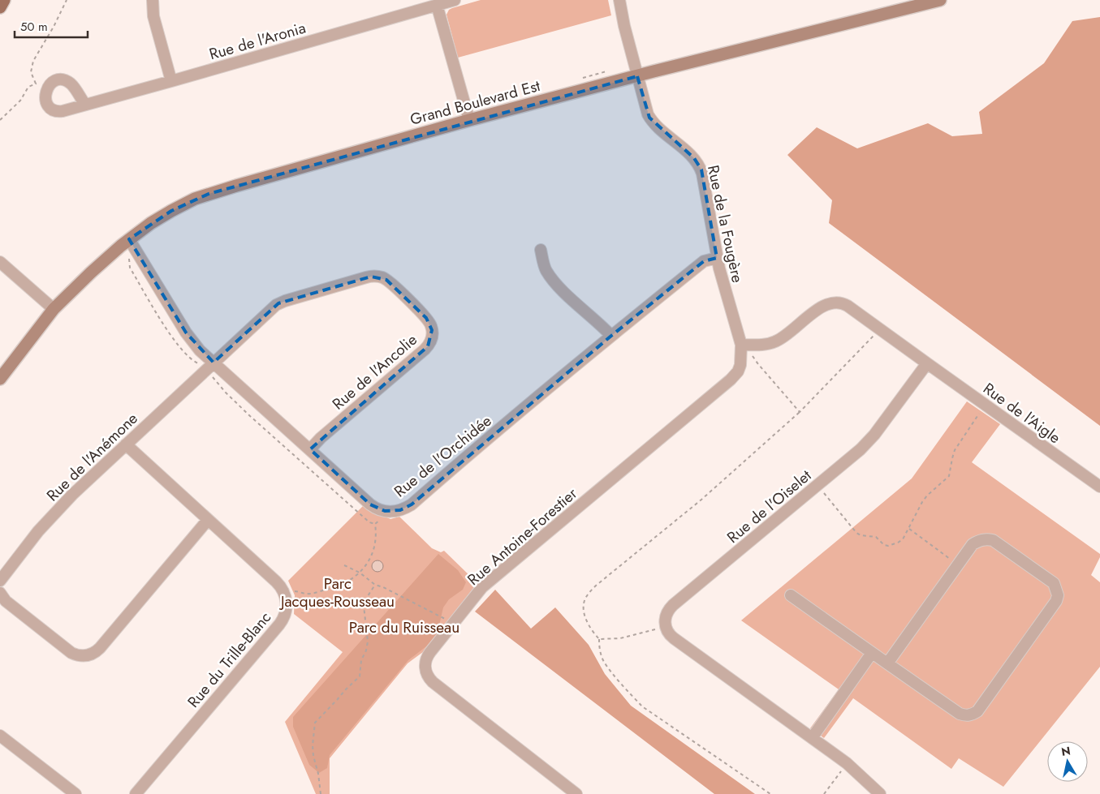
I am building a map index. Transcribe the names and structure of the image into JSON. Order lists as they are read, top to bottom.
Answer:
{
  "streets": {
    "street": [
      "Rue de l'Aronia",
      "Grand Boulevard Est",
      "Rue de la Fougère",
      "Rue de l'Ancolie",
      "Rue de l'Aigle",
      "Rue de l'Orchidée",
      "Rue de l'Anémone",
      "Rue de l'Oiselet",
      "Rue Antoine-Forestier",
      "Rue du Trille-Blanc"
    ]
  },
  "crossings": [
    ["Grand Boulevard Est", "Rue de la Fougère"],
    ["Grand Boulevard Est", "Rue de l'Orchidée"],
    ["Rue de la Fougère", "Rue de l'Orchidée"],
    ["Rue de la Fougère", "Rue Antoine-Forestier"],
    ["Rue de l'Ancolie", "Rue de l'Orchidée"],
    ["Rue de l'Ancolie", "Rue de l'Anémone"],
    ["Rue de l'Aigle", "Rue de l'Oiselet"],
    ["Rue de l'Orchidée", "Rue de l'Anémone"],
    ["Rue de l'Anémone", "Rue du Trille-Blanc"]
  ],
  "parks": ["Parc Jacques-Rousseau", "Parc du Ruisseau"],
  "scale_bar": "50 m",
  "north": "top"
}
